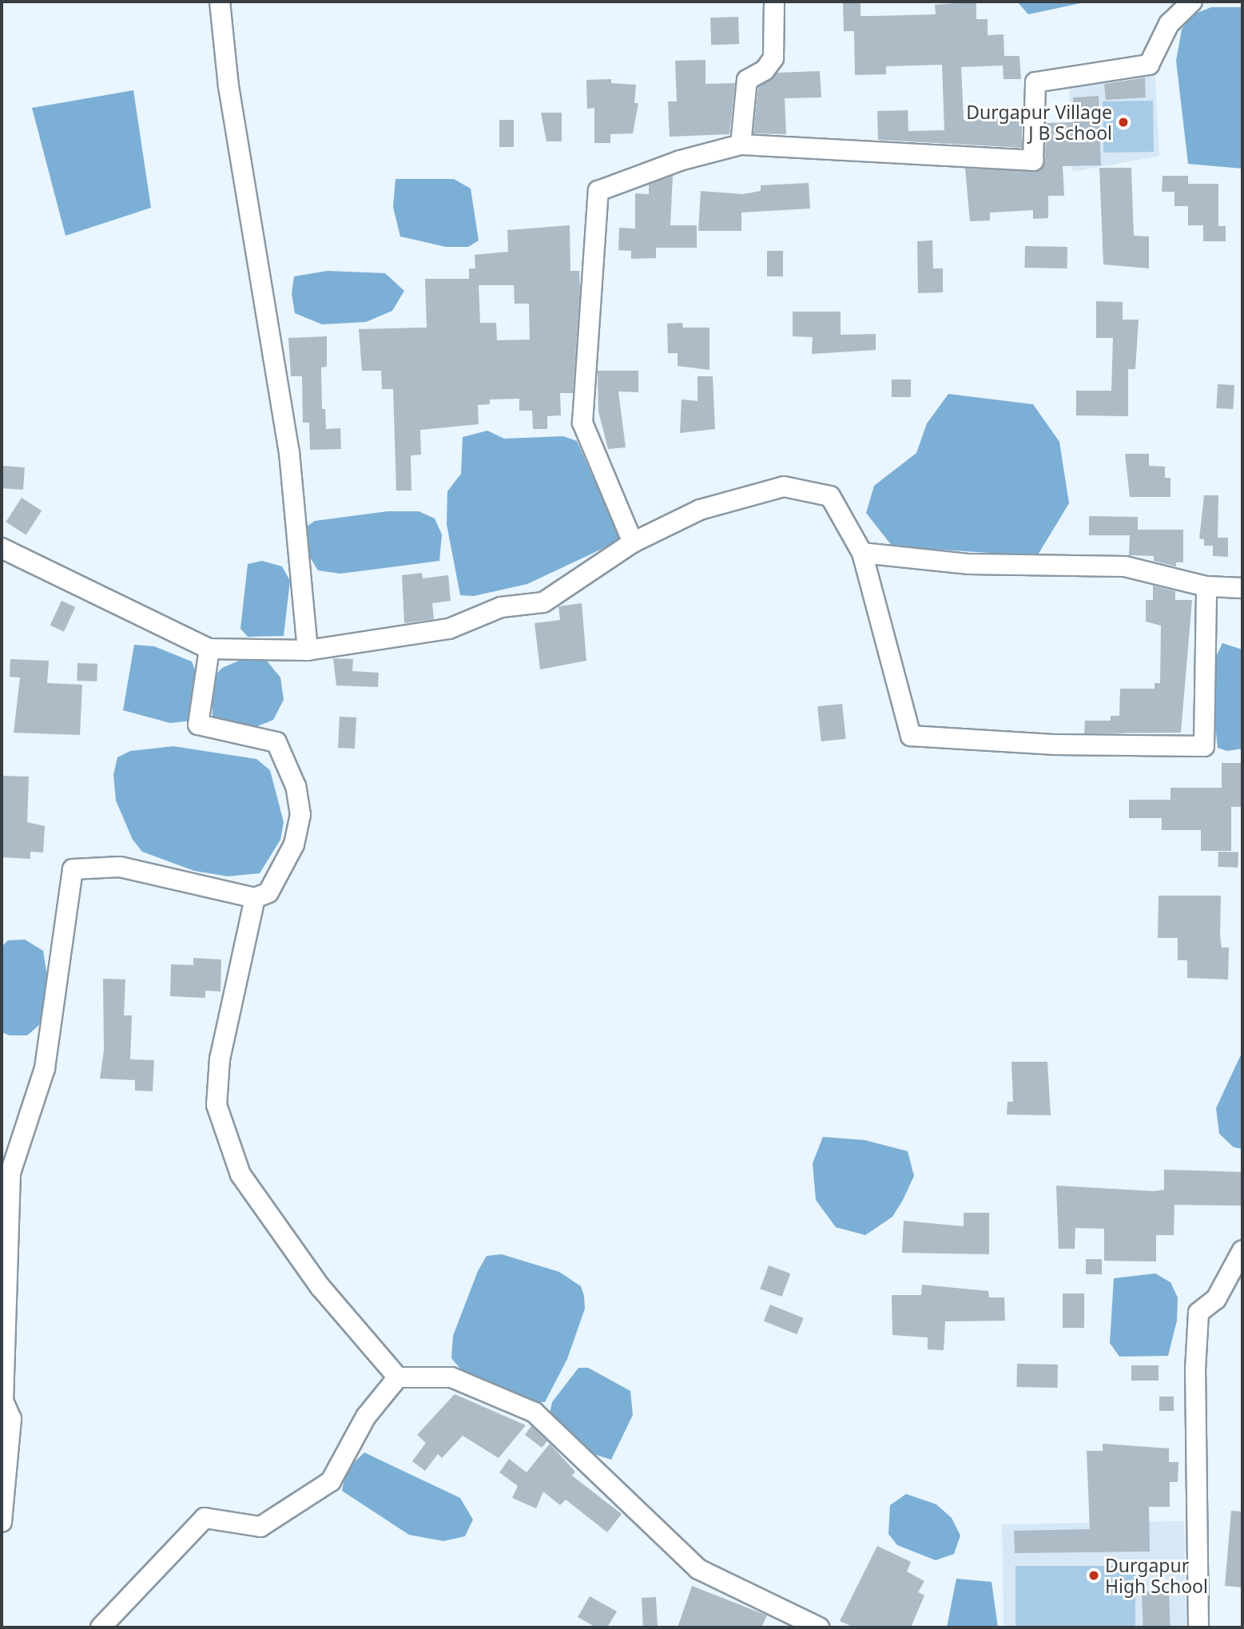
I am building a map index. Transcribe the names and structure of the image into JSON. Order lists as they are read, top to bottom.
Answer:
{
  "places": ["Durgapur Village J B School", "Durgapur High School"]
}
